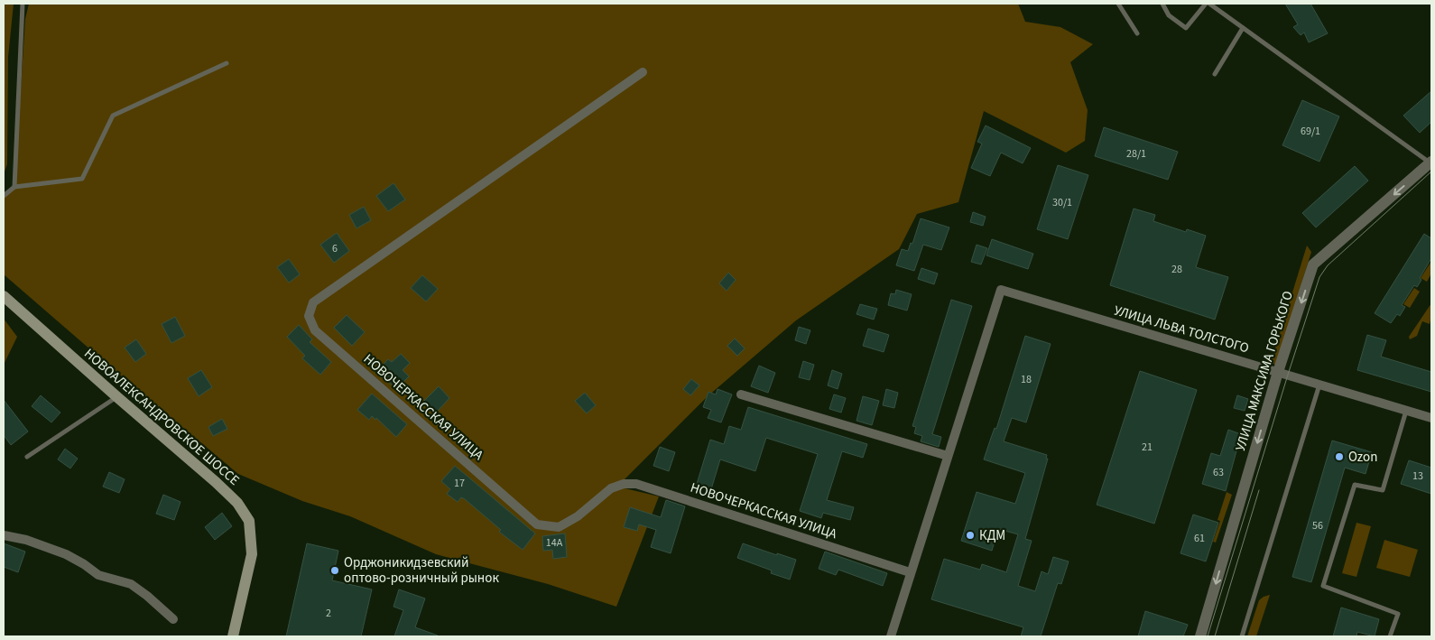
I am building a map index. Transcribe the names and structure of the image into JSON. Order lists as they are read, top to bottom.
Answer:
{
  "streets": {
    "main road": ["НОВОАЛЕКСАНДРОВСКОЕ ШОССЕ"],
    "street": ["УЛИЦА ЛЬВА ТОЛСТОГО", "УЛИЦА МАКСИМА ГОРЬКОГО", "НОВОЧЕРКАССКАЯ УЛИЦА"]
  },
  "crossings": [
    ["УЛИЦА ЛЬВА ТОЛСТОГО", "УЛИЦА МАКСИМА ГОРЬКОГО"]
  ],
  "one_way": ["УЛИЦА МАКСИМА ГОРЬКОГО"],
  "places": ["Ozon", "КДМ", "Орджоникидзевский оптово-розничный рынок"],
  "house_numbers": [
    "69/1",
    "28/1",
    "30/1",
    "6",
    "28",
    "18",
    "21",
    "63",
    "13",
    "17",
    "56",
    "61",
    "14А",
    "2"
  ]
}
